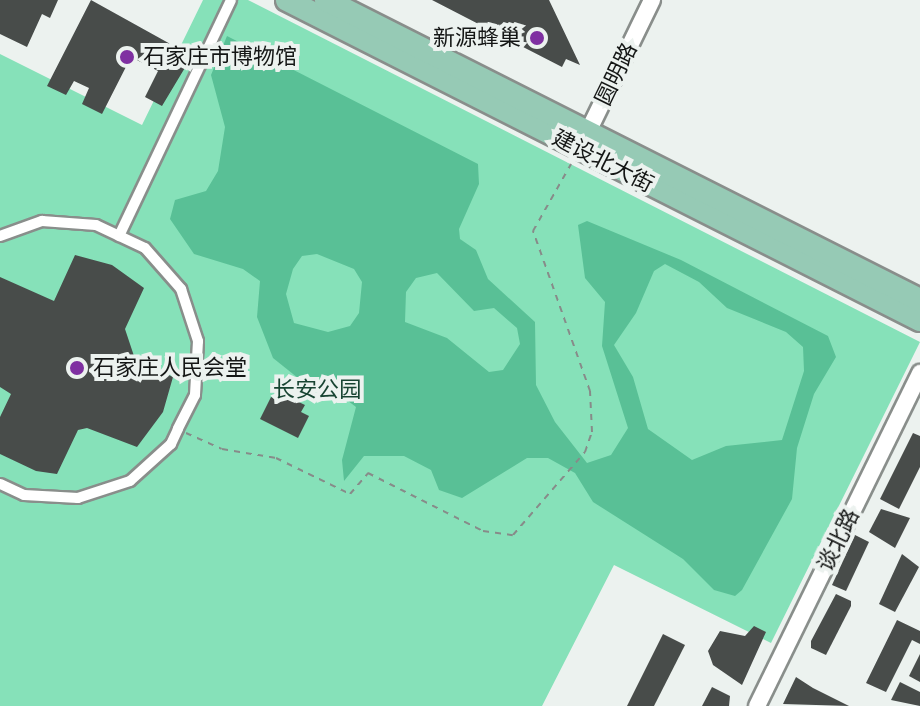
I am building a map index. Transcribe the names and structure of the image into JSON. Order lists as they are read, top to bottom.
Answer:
{
  "streets": {
    "main road": ["建设北大街"],
    "street": ["圆明路", "谈北路"]
  },
  "crossings": [
    ["圆明路", "建设北大街"]
  ],
  "parks": ["长安公园"],
  "places": ["新源蜂巢", "石家庄市博物馆", "石家庄人民会堂"]
}
